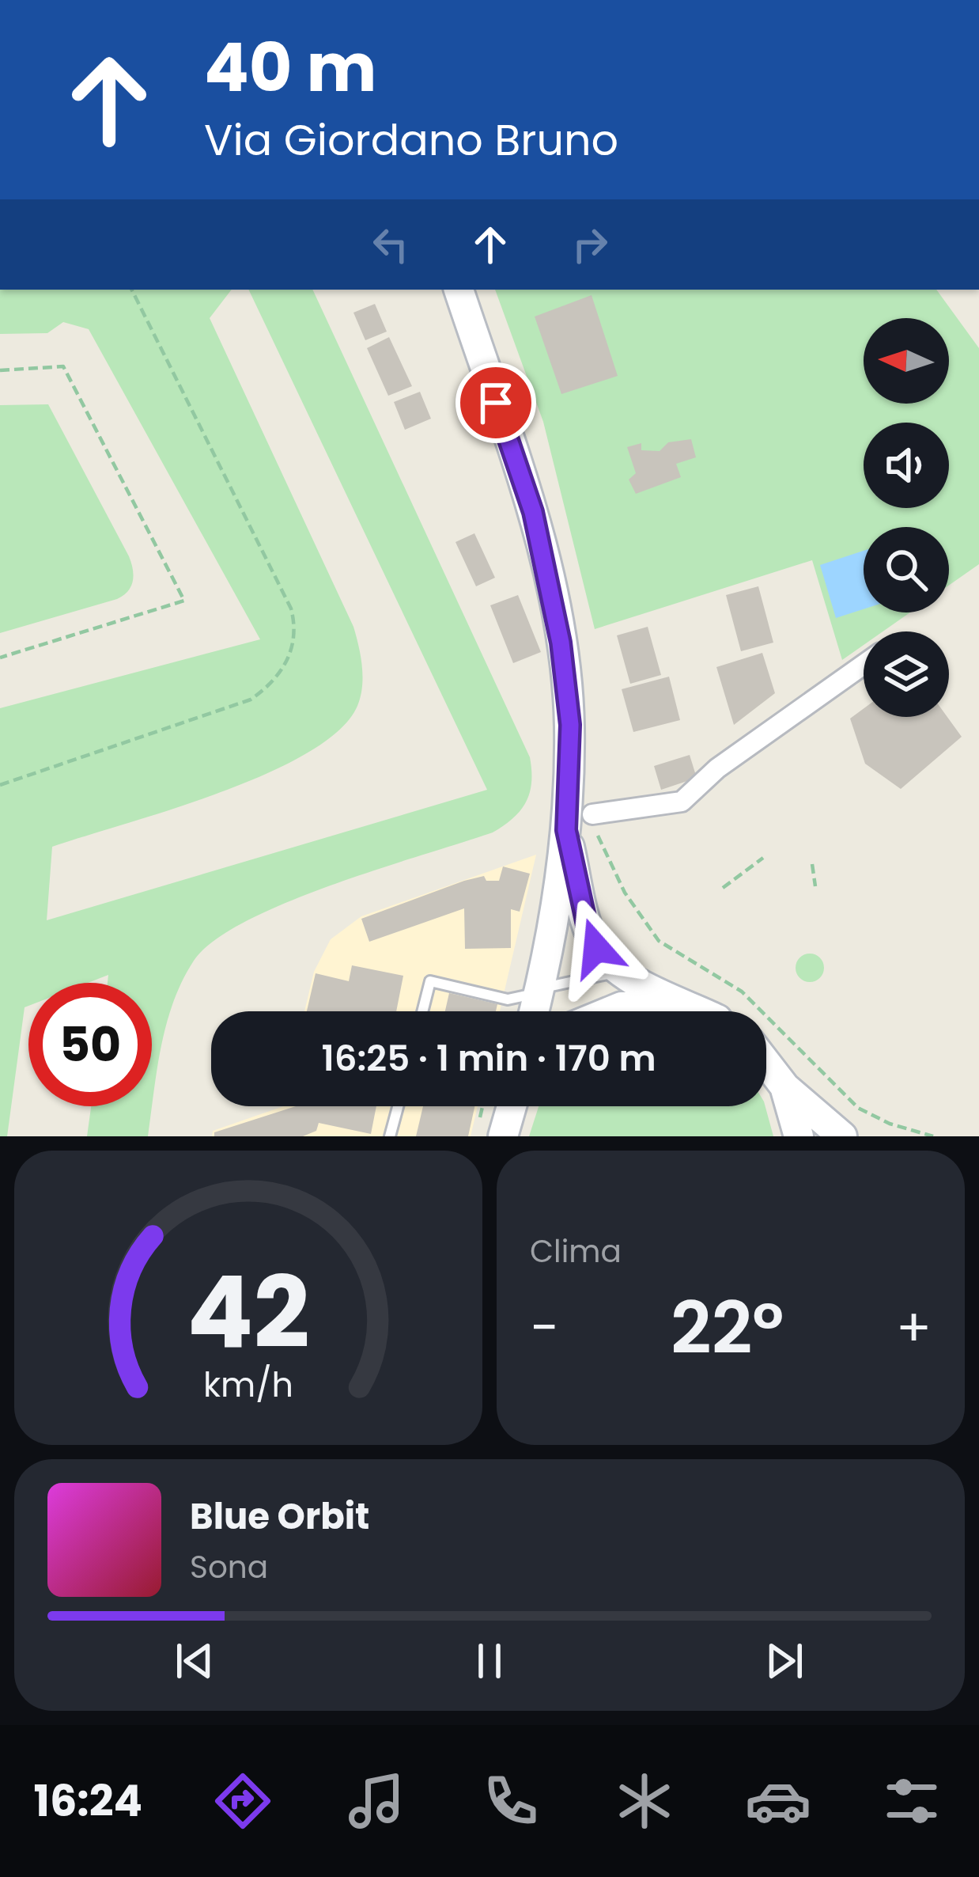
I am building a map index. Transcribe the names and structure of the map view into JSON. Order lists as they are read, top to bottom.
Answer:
{
  "north": "left",
  "page": {
    "turn": ["40 m", "Via Giordano Bruno"],
    "limit": "50",
    "trip": "16:25 · 1 min · 170 m",
    "tile": "Clima",
    "heat": ["−", "22°", "+"],
    "song": ["Blue Orbit", "Sona"],
    "tabs": "16:24",
    "gauge": ["42", "km/h"]
  }
}
